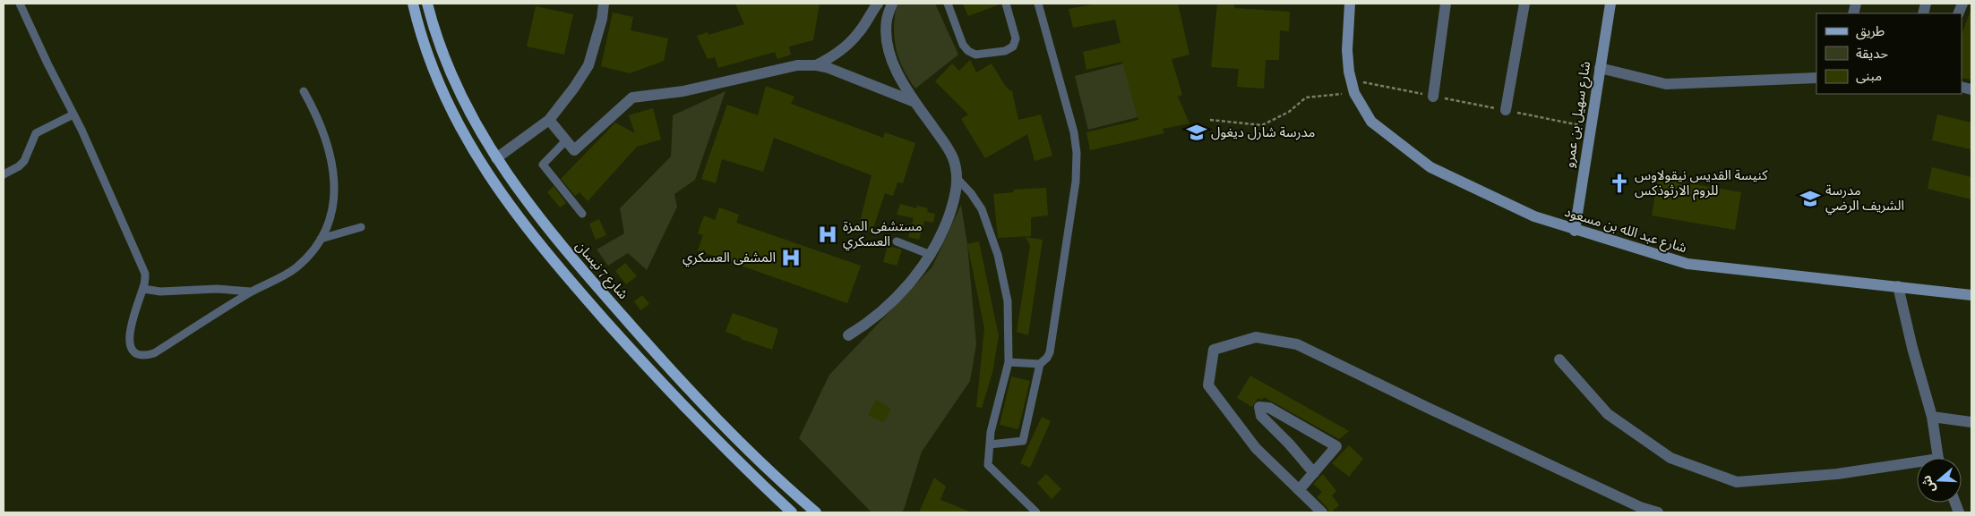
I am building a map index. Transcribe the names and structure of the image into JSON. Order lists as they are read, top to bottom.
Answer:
{
  "streets": {
    "main road": ["شارع 7 نيسان"],
    "street": ["شارع سهيل بن عمرو", "شارع عبد الله بن مسعود"]
  },
  "crossings": [
    ["شارع سهيل بن عمرو", "شارع عبد الله بن مسعود"]
  ],
  "places": {
    "school or university": ["مدرسة شارل ديغول", "مدرسة الشريف الرضي"],
    "church": ["كنيسة القديس نيقولاوس للروم الارثوذكس"],
    "hospital": ["مستشفى المزة العسكري", "المشفى العسكري"]
  },
  "legend": ["طريق", "حديقة", "مبنى"],
  "north": "left"
}
